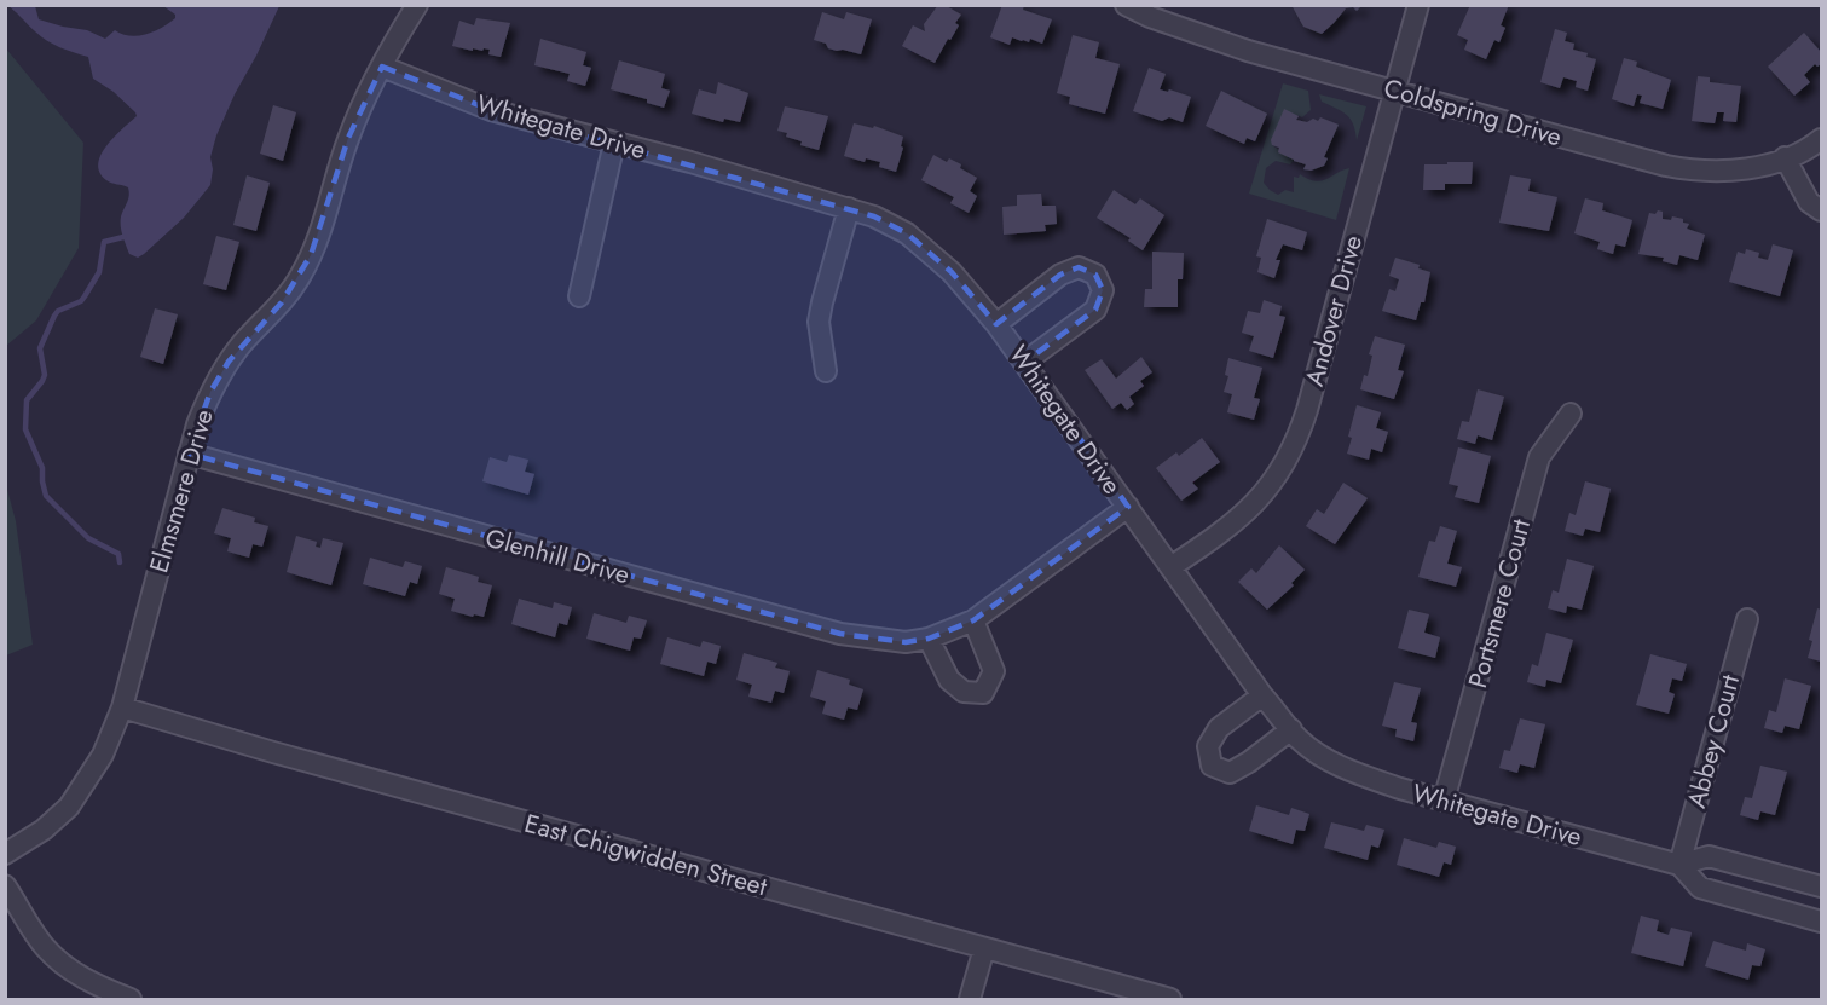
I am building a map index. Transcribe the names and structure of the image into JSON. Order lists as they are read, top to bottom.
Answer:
{
  "streets": {
    "street": [
      "Coldspring Drive",
      "Whitegate Drive",
      "Andover Drive",
      "Elmsmere Drive",
      "Glenhill Drive",
      "Portsmere Court",
      "Abbey Court",
      "East Chigwidden Street"
    ]
  },
  "crossings": [
    ["Coldspring Drive", "Andover Drive"],
    ["Whitegate Drive", "Andover Drive"],
    ["Whitegate Drive", "Elmsmere Drive"],
    ["Whitegate Drive", "Glenhill Drive"],
    ["Whitegate Drive", "Portsmere Court"],
    ["Whitegate Drive", "Abbey Court"],
    ["Elmsmere Drive", "Glenhill Drive"],
    ["Elmsmere Drive", "East Chigwidden Street"]
  ]
}
